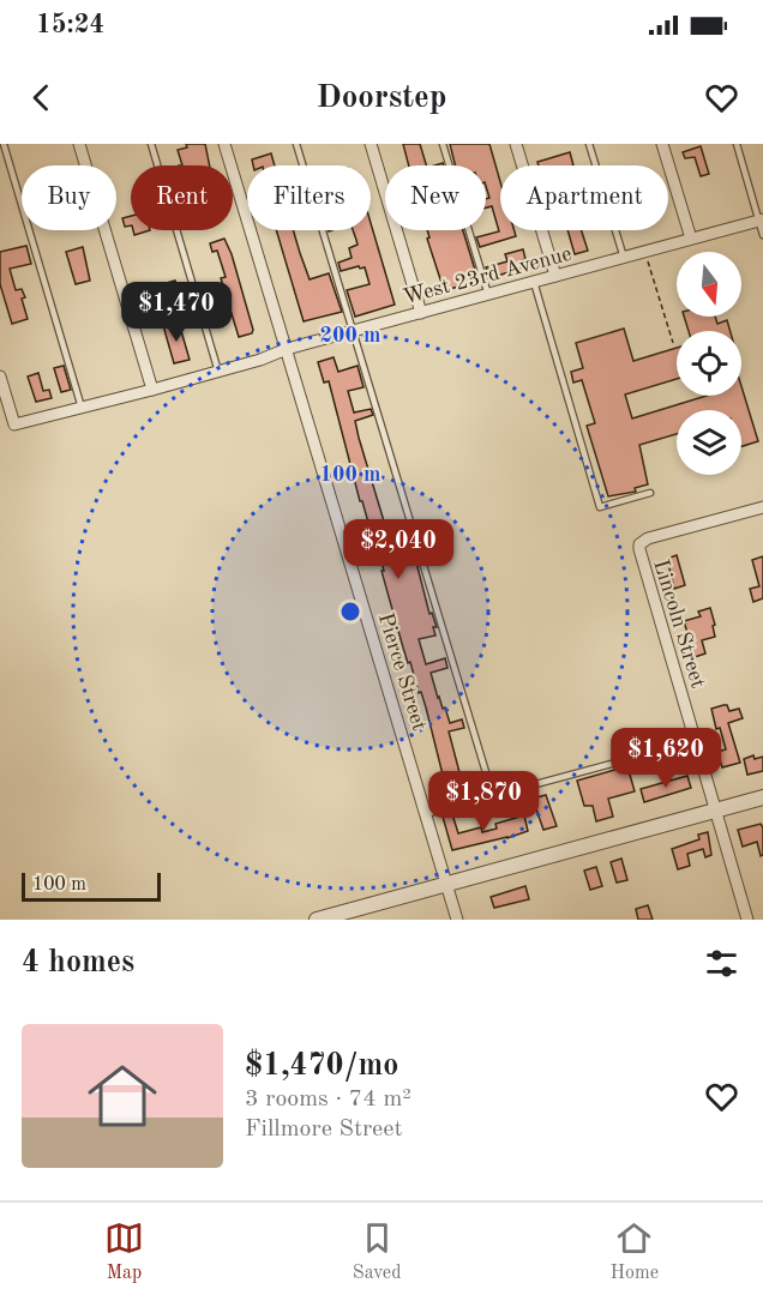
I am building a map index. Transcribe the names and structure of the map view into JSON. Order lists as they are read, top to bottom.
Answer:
{
  "streets": {
    "street": ["West 23rd Avenue", "Lincoln Street", "Pierce Street"]
  },
  "crossings": [
    ["West 23rd Avenue", "Pierce Street"]
  ],
  "scale_bar": "100 m",
  "north": "bottom",
  "page": {
    "status": "15:24",
    "header": "Doorstep",
    "chip": [
      "Buy",
      "Rent",
      "Filters",
      "New",
      "Apartment"
    ],
    "price": [
      "$1,470",
      "$2,040",
      "$1,620",
      "$1,870"
    ],
    "scale": "100 m",
    "heading": "4 homes",
    "list": [
      {
        "name": "$1,470/mo",
        "note": "3 rooms · 74 m² · Fillmore Street"
      }
    ],
    "tabs": ["Map", "Saved", "Home"]
  },
  "rings": ["200 m", "100 m"]
}
